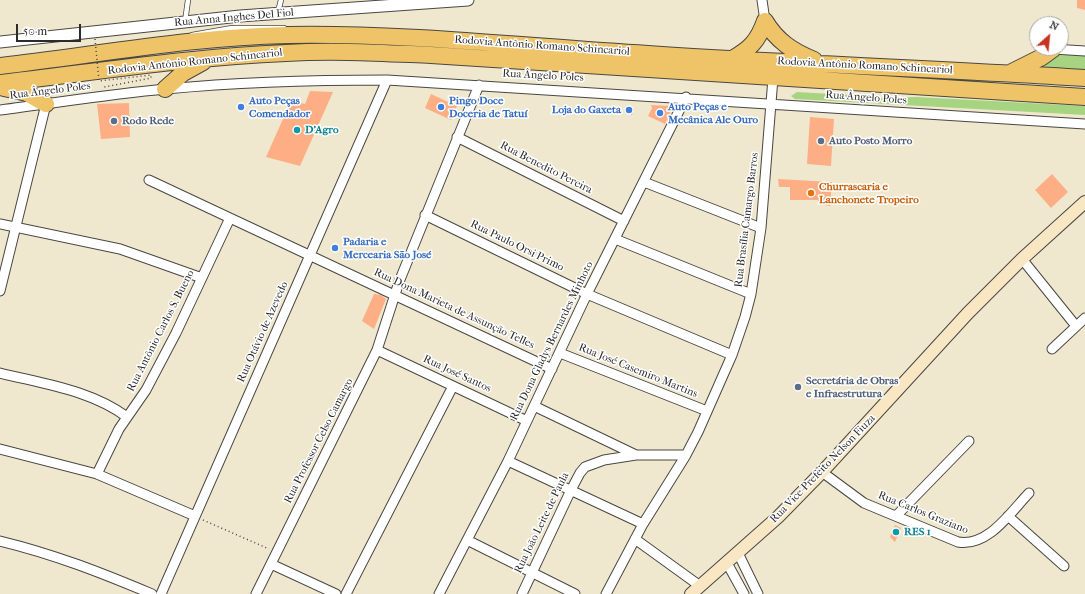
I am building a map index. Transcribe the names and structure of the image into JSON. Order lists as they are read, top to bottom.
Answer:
{
  "streets": {
    "highway": ["Rodovia Antônio Romano Schincariol"],
    "main road": ["Rua Vice-Prefeito Nelson Fiuza"],
    "street": [
      "Rua Anna Inghes Del Fiol",
      "Rua Ângelo Poles",
      "Rua Benedito Pereira",
      "Rua Brasília Camargo Barros",
      "Rua Paulo Orsi Primo",
      "Rua Dona Marieta de Assunção Telles",
      "Rua Antônio Carlos S. Bueno",
      "Rua Otávio de Azevedo",
      "Rua Dona Gladys Bernardes Minhoto",
      "Rua José Casemiro Martins",
      "Rua José Santos",
      "Rua Professor Celso Camargo",
      "Rua Carlos Graziano",
      "Rua João Leite de Paula"
    ]
  },
  "crossings": [
    ["Rodovia Antônio Romano Schincariol", "Rua Brasília Camargo Barros"],
    ["Rua Ângelo Poles", "Rua Brasília Camargo Barros"],
    ["Rua Ângelo Poles", "Rua Otávio de Azevedo"],
    ["Rua Ângelo Poles", "Rua Dona Gladys Bernardes Minhoto"],
    ["Rua Ângelo Poles", "Rua Professor Celso Camargo"],
    ["Rua Benedito Pereira", "Rua Dona Gladys Bernardes Minhoto"],
    ["Rua Benedito Pereira", "Rua Professor Celso Camargo"],
    ["Rua Brasília Camargo Barros", "Rua Paulo Orsi Primo"],
    ["Rua Brasília Camargo Barros", "Rua José Casemiro Martins"],
    ["Rua Brasília Camargo Barros", "Rua João Leite de Paula"],
    ["Rua Paulo Orsi Primo", "Rua Dona Gladys Bernardes Minhoto"],
    ["Rua Paulo Orsi Primo", "Rua Professor Celso Camargo"],
    ["Rua Dona Marieta de Assunção Telles", "Rua Antônio Carlos S. Bueno"],
    ["Rua Dona Marieta de Assunção Telles", "Rua Otávio de Azevedo"],
    ["Rua Dona Marieta de Assunção Telles", "Rua Dona Gladys Bernardes Minhoto"],
    ["Rua Dona Marieta de Assunção Telles", "Rua Professor Celso Camargo"],
    ["Rua Dona Gladys Bernardes Minhoto", "Rua José Casemiro Martins"],
    ["Rua Dona Gladys Bernardes Minhoto", "Rua José Santos"],
    ["Rua Dona Gladys Bernardes Minhoto", "Rua João Leite de Paula"],
    ["Rua José Santos", "Rua Professor Celso Camargo"],
    ["Rua Vice-Prefeito Nelson Fiuza", "Rua Carlos Graziano"]
  ],
  "places": [
    "Auto Peças Comendador",
    "Pingo Doce Doceria de Tatuí",
    "Loja do Gaxeta",
    "Auto Peças e Mecânica Ale Ouro",
    "Rodo Rede",
    "D'Agro",
    "Auto Posto Morro",
    "Churrascaria e Lanchonete Tropeiro",
    "Padaria e Mercearia São José",
    "Secretária de Obras e Infraestrutura",
    "RES 1"
  ],
  "scale_bar": "50 m",
  "north": "top right"
}
